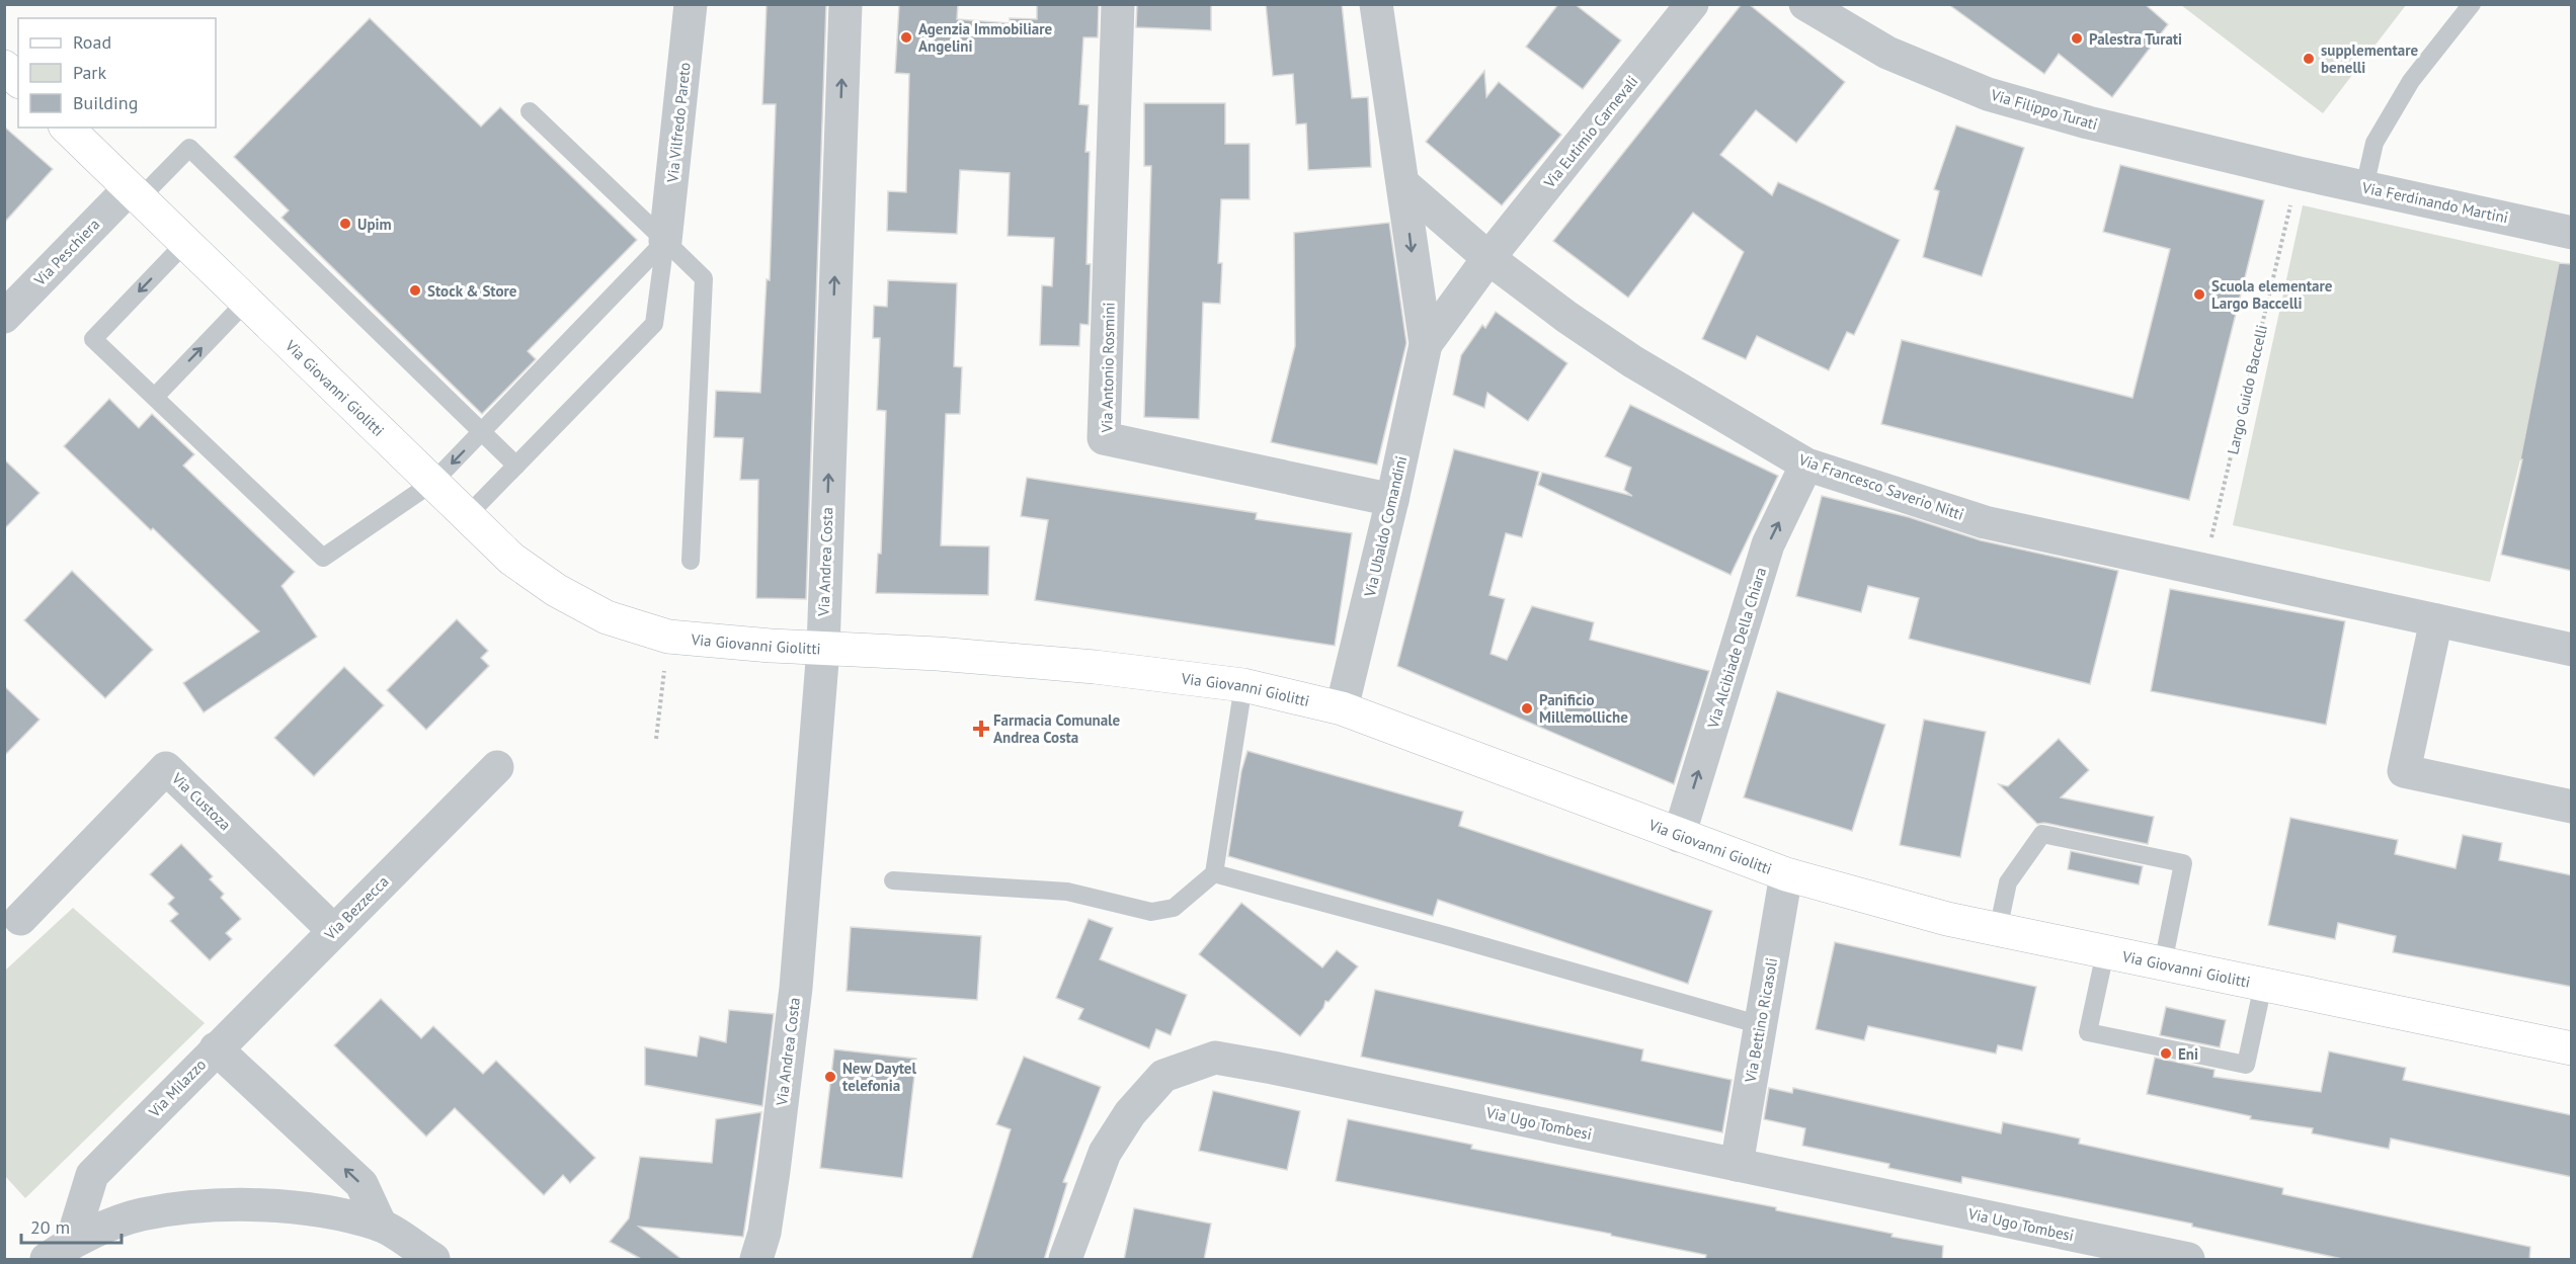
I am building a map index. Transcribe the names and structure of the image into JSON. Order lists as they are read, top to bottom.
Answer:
{
  "streets": {
    "street": [
      "Via Filippo Turati",
      "Via Vilfredo Pareto",
      "Via Eutimio Carnevali",
      "Via Ferdinando Martini",
      "Via Peschiera",
      "Via Antonio Rosmini",
      "Via Giovanni Giolitti",
      "Via Francesco Saverio Nitti",
      "Via Ubaldo Comandini",
      "Via Andrea Costa",
      "Via Alcibiade Della Chiara",
      "Via Custoza",
      "Via Bezzecca",
      "Via Bettino Ricasoli",
      "Via Milazzo",
      "Via Ugo Tombesi"
    ],
    "path": ["Largo Guido Baccelli"]
  },
  "crossings": [
    ["Via Filippo Turati", "Via Ferdinando Martini"],
    ["Via Filippo Turati", "Largo Guido Baccelli"],
    ["Via Eutimio Carnevali", "Via Francesco Saverio Nitti"],
    ["Via Eutimio Carnevali", "Via Ubaldo Comandini"],
    ["Via Ferdinando Martini", "Largo Guido Baccelli"],
    ["Via Peschiera", "Via Giovanni Giolitti"],
    ["Via Antonio Rosmini", "Via Ubaldo Comandini"],
    ["Via Giovanni Giolitti", "Via Ubaldo Comandini"],
    ["Via Giovanni Giolitti", "Via Andrea Costa"],
    ["Via Giovanni Giolitti", "Via Alcibiade Della Chiara"],
    ["Via Giovanni Giolitti", "Via Bettino Ricasoli"],
    ["Largo Guido Baccelli", "Via Francesco Saverio Nitti"],
    ["Via Francesco Saverio Nitti", "Via Ubaldo Comandini"],
    ["Via Francesco Saverio Nitti", "Via Alcibiade Della Chiara"],
    ["Via Custoza", "Via Bezzecca"],
    ["Via Bezzecca", "Via Milazzo"],
    ["Via Bettino Ricasoli", "Via Ugo Tombesi"]
  ],
  "one_way": ["Via Andrea Costa", "Via Alcibiade Della Chiara"],
  "places": {
    "other": [
      "Agenzia Immobiliare Angelini",
      "Palestra Turati",
      "supplementare benelli",
      "Upim",
      "Stock & Store",
      "Scuola elementare Largo Baccelli",
      "Panificio Millemolliche",
      "Eni",
      "New Daytel telefonia"
    ],
    "health": ["Farmacia Comunale Andrea Costa"]
  },
  "legend": ["Road", "Park", "Building"],
  "scale_bar": "20 m"
}
